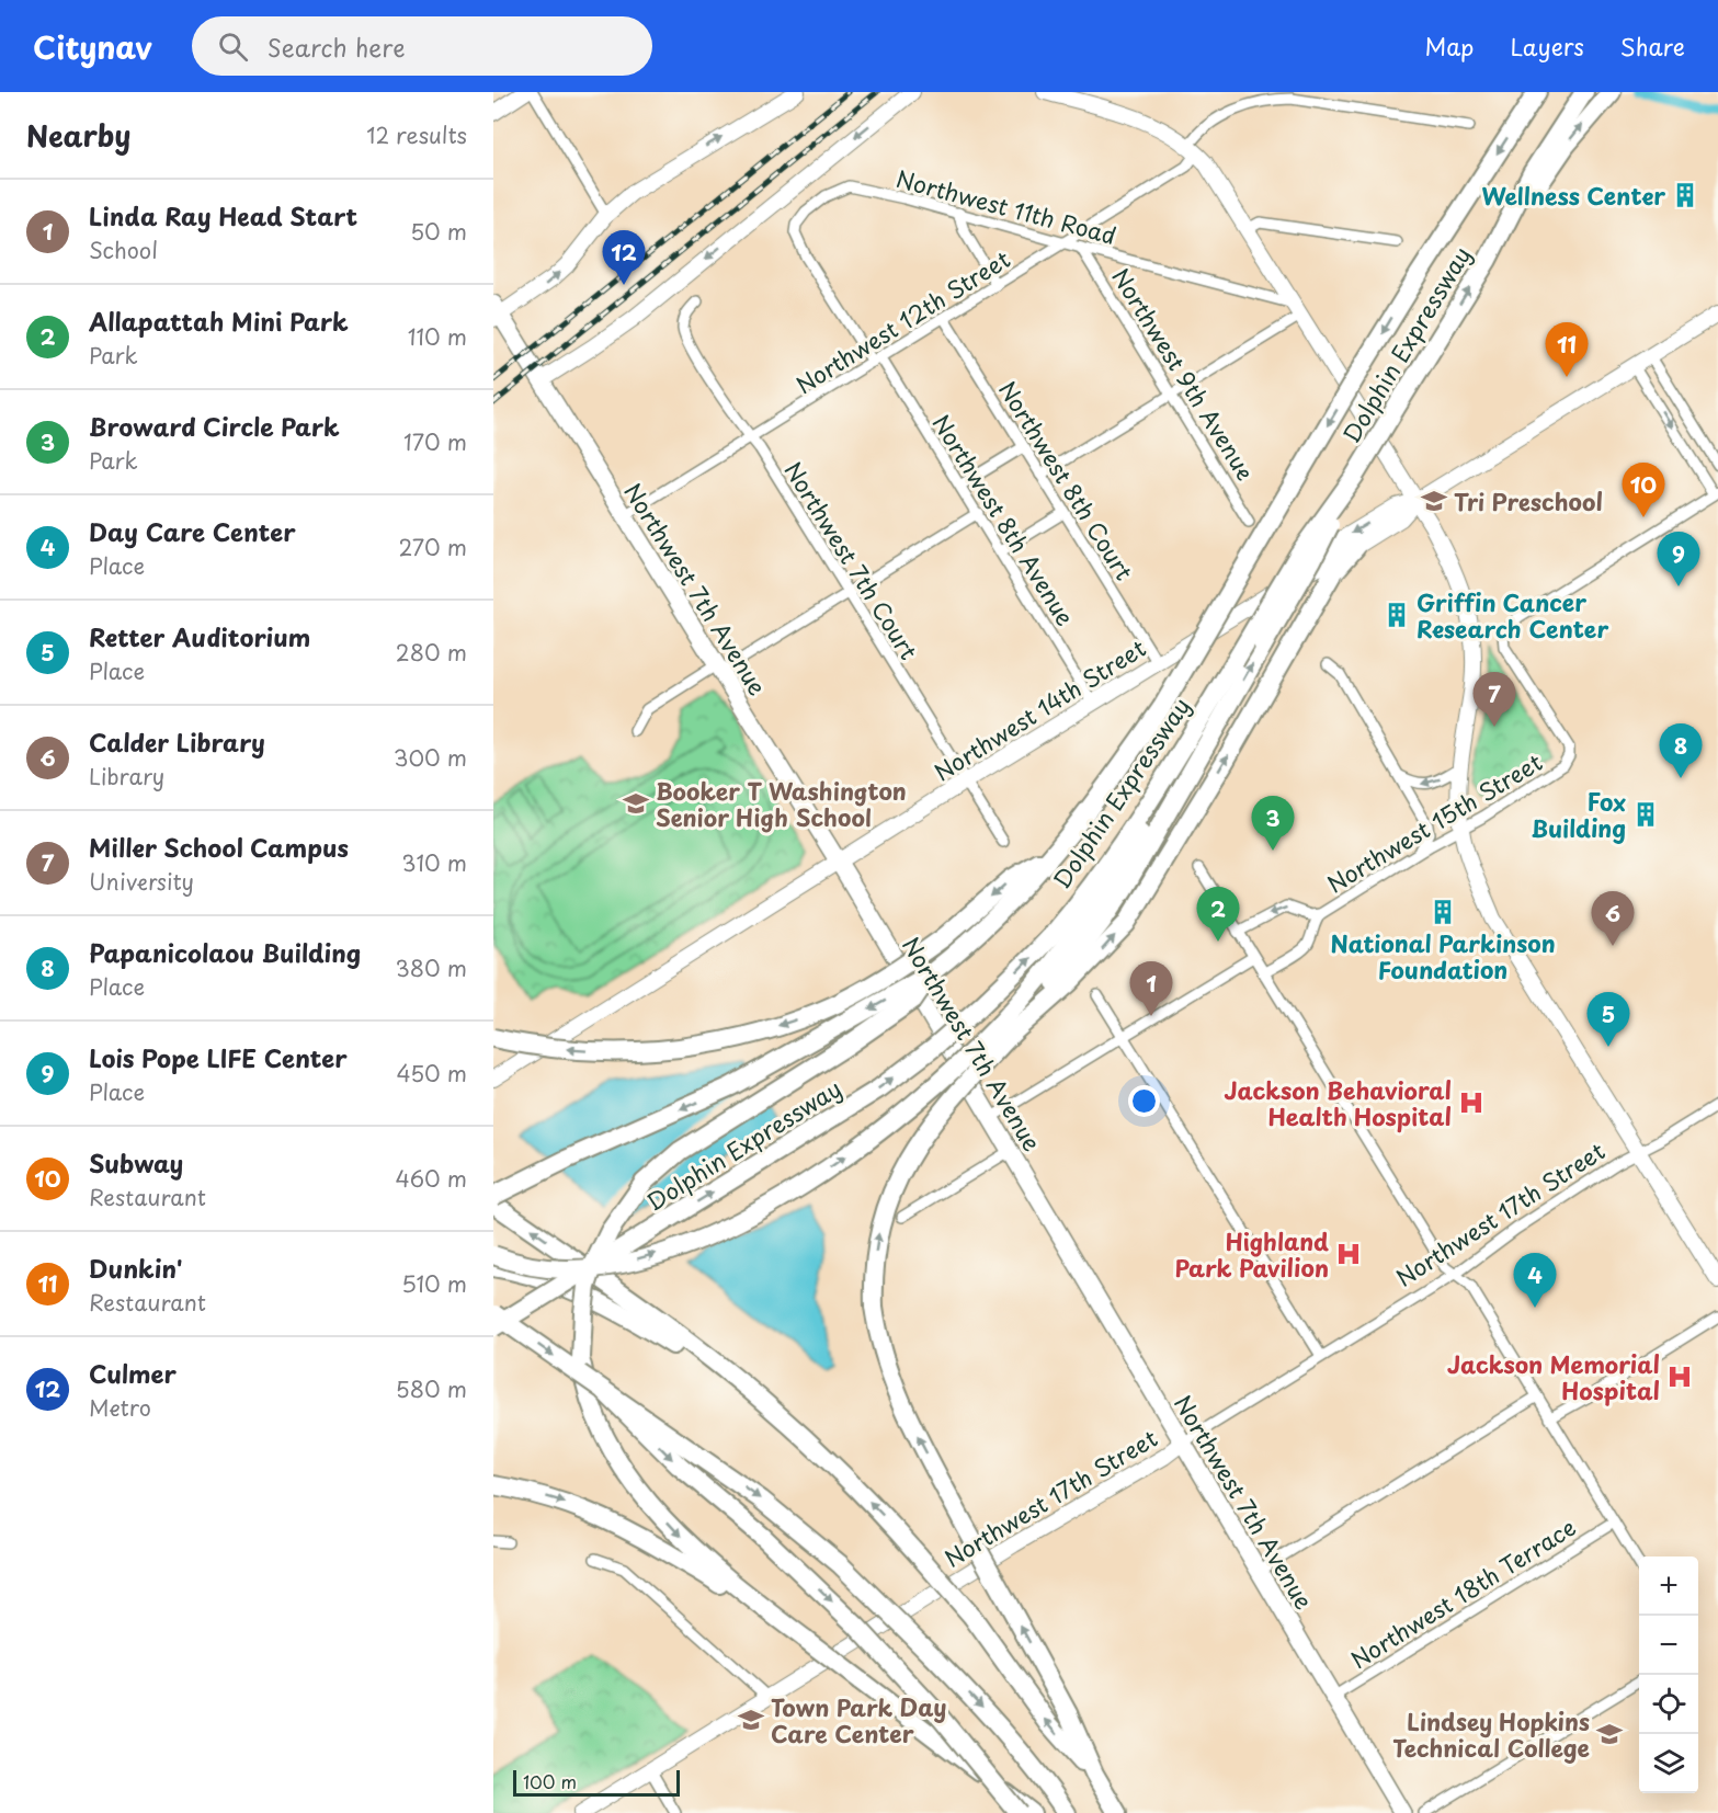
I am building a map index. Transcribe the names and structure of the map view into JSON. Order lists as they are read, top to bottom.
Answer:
{
  "streets": {
    "highway": ["Dolphin Expressway"],
    "main road": ["Northwest 7th Avenue"],
    "street": [
      "Northwest 11th Road",
      "Northwest 12th Street",
      "Northwest 9th Avenue",
      "Northwest 8th Court",
      "Northwest 8th Avenue",
      "Northwest 7th Court",
      "Northwest 14th Street",
      "Northwest 15th Street",
      "Northwest 17th Street",
      "Northwest 18th Terrace"
    ]
  },
  "crossings": [
    ["Northwest 11th Road", "Northwest 12th Street"],
    ["Northwest 11th Road", "Northwest 9th Avenue"],
    ["Northwest 11th Road", "Northwest 8th Avenue"],
    ["Northwest 12th Street", "Northwest 8th Court"],
    ["Northwest 12th Street", "Northwest 8th Avenue"],
    ["Northwest 12th Street", "Northwest 7th Court"],
    ["Northwest 12th Street", "Northwest 7th Avenue"],
    ["Northwest 8th Court", "Northwest 14th Street"],
    ["Northwest 8th Avenue", "Northwest 14th Street"],
    ["Northwest 7th Court", "Northwest 14th Street"],
    ["Northwest 7th Avenue", "Northwest 14th Street"],
    ["Northwest 7th Avenue", "Northwest 17th Street"],
    ["Northwest 7th Avenue", "Northwest 18th Terrace"]
  ],
  "places": {
    "building": [
      "Wellness Center",
      "Griffin Cancer Research Center",
      "Fox Building",
      "National Parkinson Foundation"
    ],
    "school or university": [
      "Tri Preschool",
      "Booker T Washington Senior High School",
      "Town Park Day Care Center",
      "Lindsey Hopkins Technical College"
    ],
    "hospital": ["Jackson Behavioral Health Hospital", "Highland Park Pavilion", "Jackson Memorial Hospital"]
  },
  "scale_bar": "100 m",
  "page": {
    "header": "Citynav",
    "search": "Search here",
    "nav": ["Map", "Layers", "Share"],
    "heading": ["Nearby", "12 results"],
    "list": [
      {
        "mark": "1",
        "name": "Linda Ray Head Start",
        "note": "School",
        "value": "50 m"
      },
      {
        "mark": "2",
        "name": "Allapattah Mini Park",
        "note": "Park",
        "value": "110 m"
      },
      {
        "mark": "3",
        "name": "Broward Circle Park",
        "note": "Park",
        "value": "170 m"
      },
      {
        "mark": "4",
        "name": "Day Care Center",
        "note": "Place",
        "value": "270 m"
      },
      {
        "mark": "5",
        "name": "Retter Auditorium",
        "note": "Place",
        "value": "280 m"
      },
      {
        "mark": "6",
        "name": "Calder Library",
        "note": "Library",
        "value": "300 m"
      },
      {
        "mark": "7",
        "name": "Miller School Campus",
        "note": "University",
        "value": "310 m"
      },
      {
        "mark": "8",
        "name": "Papanicolaou Building",
        "note": "Place",
        "value": "380 m"
      },
      {
        "mark": "9",
        "name": "Lois Pope LIFE Center",
        "note": "Place",
        "value": "450 m"
      },
      {
        "mark": "10",
        "name": "Subway",
        "note": "Restaurant",
        "value": "460 m"
      },
      {
        "mark": "11",
        "name": "Dunkin'",
        "note": "Restaurant",
        "value": "510 m"
      },
      {
        "mark": "12",
        "name": "Culmer",
        "note": "Metro",
        "value": "580 m"
      }
    ],
    "pins": [
      "12",
      "11",
      "10",
      "9",
      "7",
      "8",
      "3",
      "2",
      "6",
      "1",
      "5",
      "4"
    ],
    "map_buttons": ["+", "−"],
    "scale": "100 m"
  }
}
